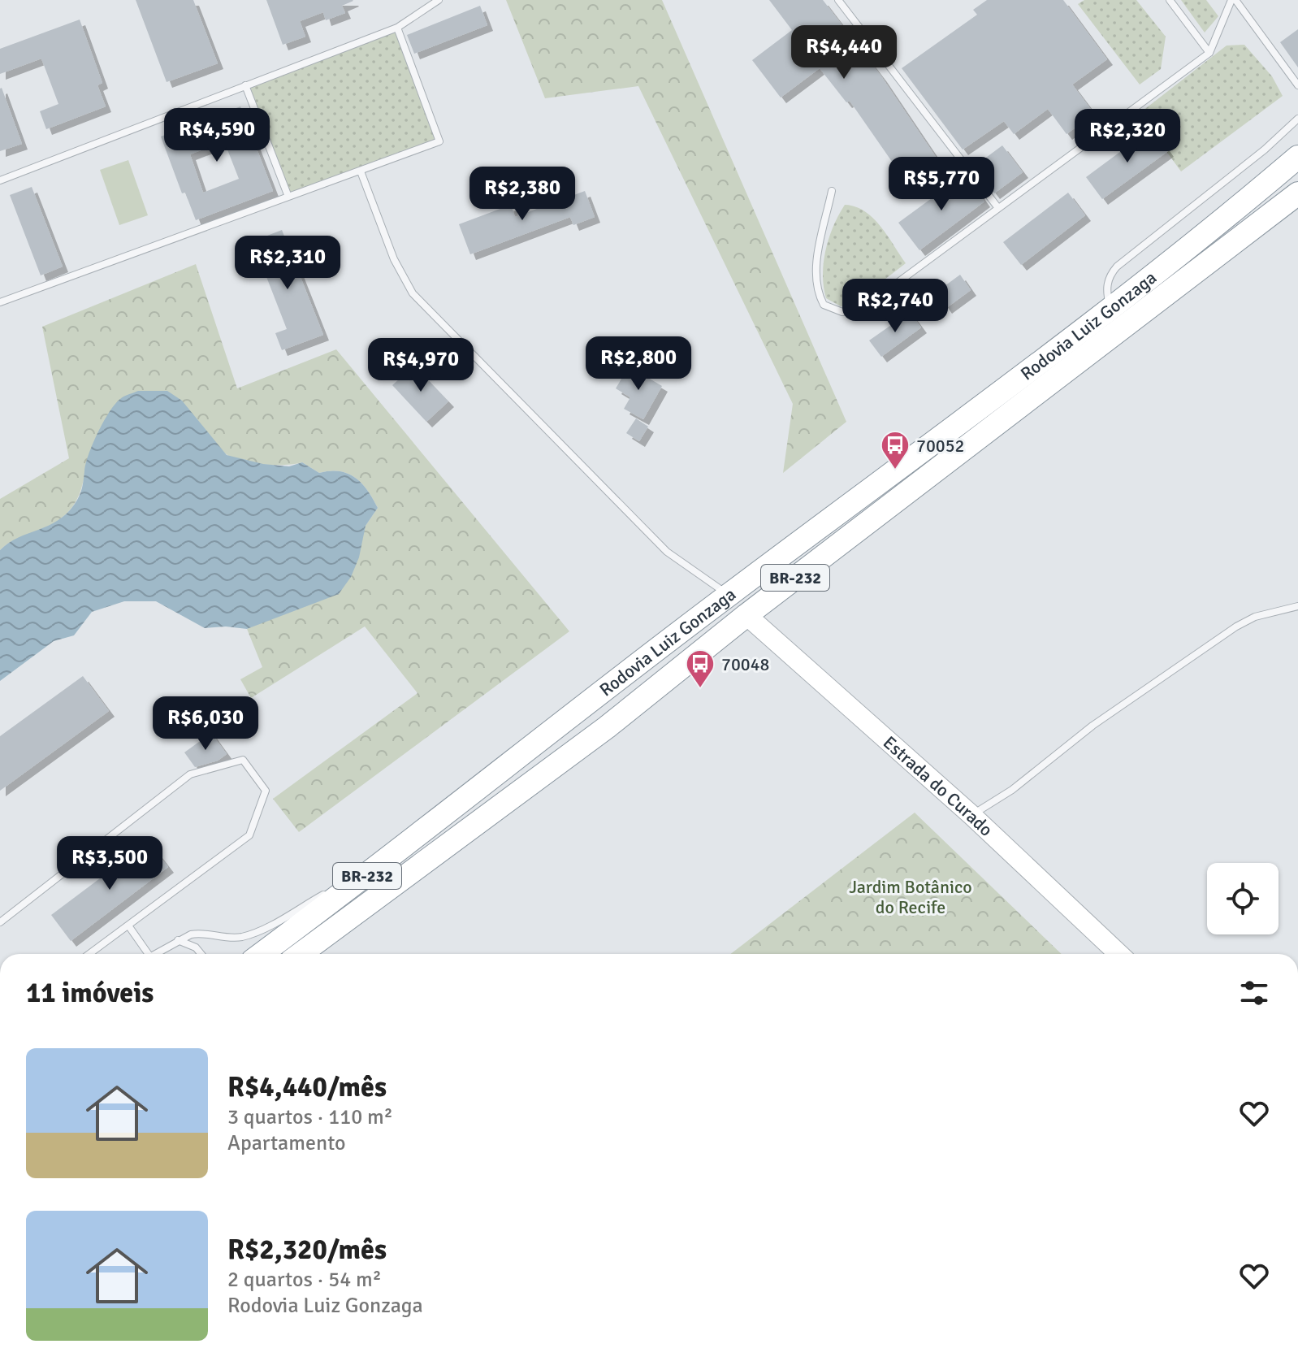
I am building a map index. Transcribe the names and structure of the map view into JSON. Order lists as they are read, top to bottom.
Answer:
{
  "streets": {
    "highway": ["Rodovia Luiz Gonzaga", "BR-232"],
    "main road": ["Estrada do Curado"]
  },
  "crossings": [
    ["Rodovia Luiz Gonzaga", "Estrada do Curado"]
  ],
  "parks": ["Jardim Botânico do Recife"],
  "places": {
    "bus stop": ["70052", "70048"]
  },
  "page": {
    "price": [
      "R$4,440",
      "R$4,590",
      "R$2,320",
      "R$5,770",
      "R$2,380",
      "R$2,310",
      "R$2,740",
      "R$2,800",
      "R$4,970",
      "R$6,030",
      "R$3,500"
    ],
    "heading": "11 imóveis",
    "list": [
      {
        "name": "R$4,440/mês",
        "note": "3 quartos · 110 m² · Apartamento"
      },
      {
        "name": "R$2,320/mês",
        "note": "2 quartos · 54 m² · Rodovia Luiz Gonzaga"
      }
    ]
  }
}
